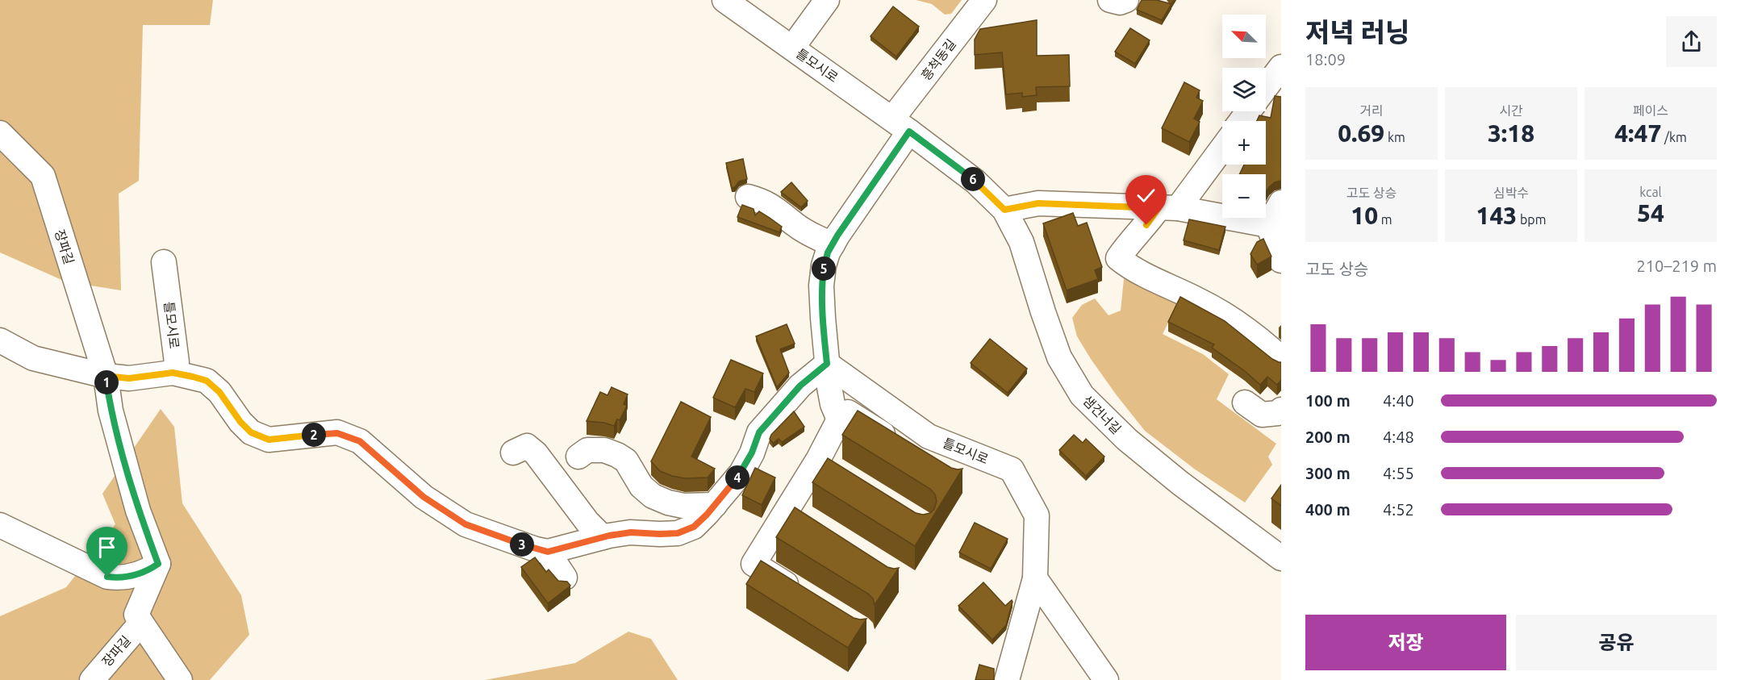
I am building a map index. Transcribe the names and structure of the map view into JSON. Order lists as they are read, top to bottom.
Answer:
{
  "streets": {
    "street": [
      "흥척동길",
      "틀모시로",
      "장파길",
      "샘건너길"
    ]
  },
  "crossings": [
    ["흥척동길", "틀모시로"],
    ["틀모시로", "샘건너길"]
  ],
  "north": "top left",
  "page": {
    "heading": ["저녁 러닝", "18:09"],
    "map_buttons": ["+", "−"],
    "stats": [
      ["거리", "0.69 km"],
      ["시간", "3:18"],
      ["페이스", "4:47 /km"],
      ["고도 상승", "10 m"],
      ["심박수", "143 bpm"],
      ["kcal", "54"]
    ],
    "pins": [
      "6",
      "5",
      "1",
      "2",
      "4",
      "3"
    ],
    "chart": ["고도 상승", "210–219 m"],
    "list": [
      {
        "name": "100 m",
        "note": "4:40"
      },
      {
        "name": "200 m",
        "note": "4:48"
      },
      {
        "name": "300 m",
        "note": "4:55"
      },
      {
        "name": "400 m",
        "note": "4:52"
      }
    ],
    "buttons": ["저장", "공유"]
  }
}
